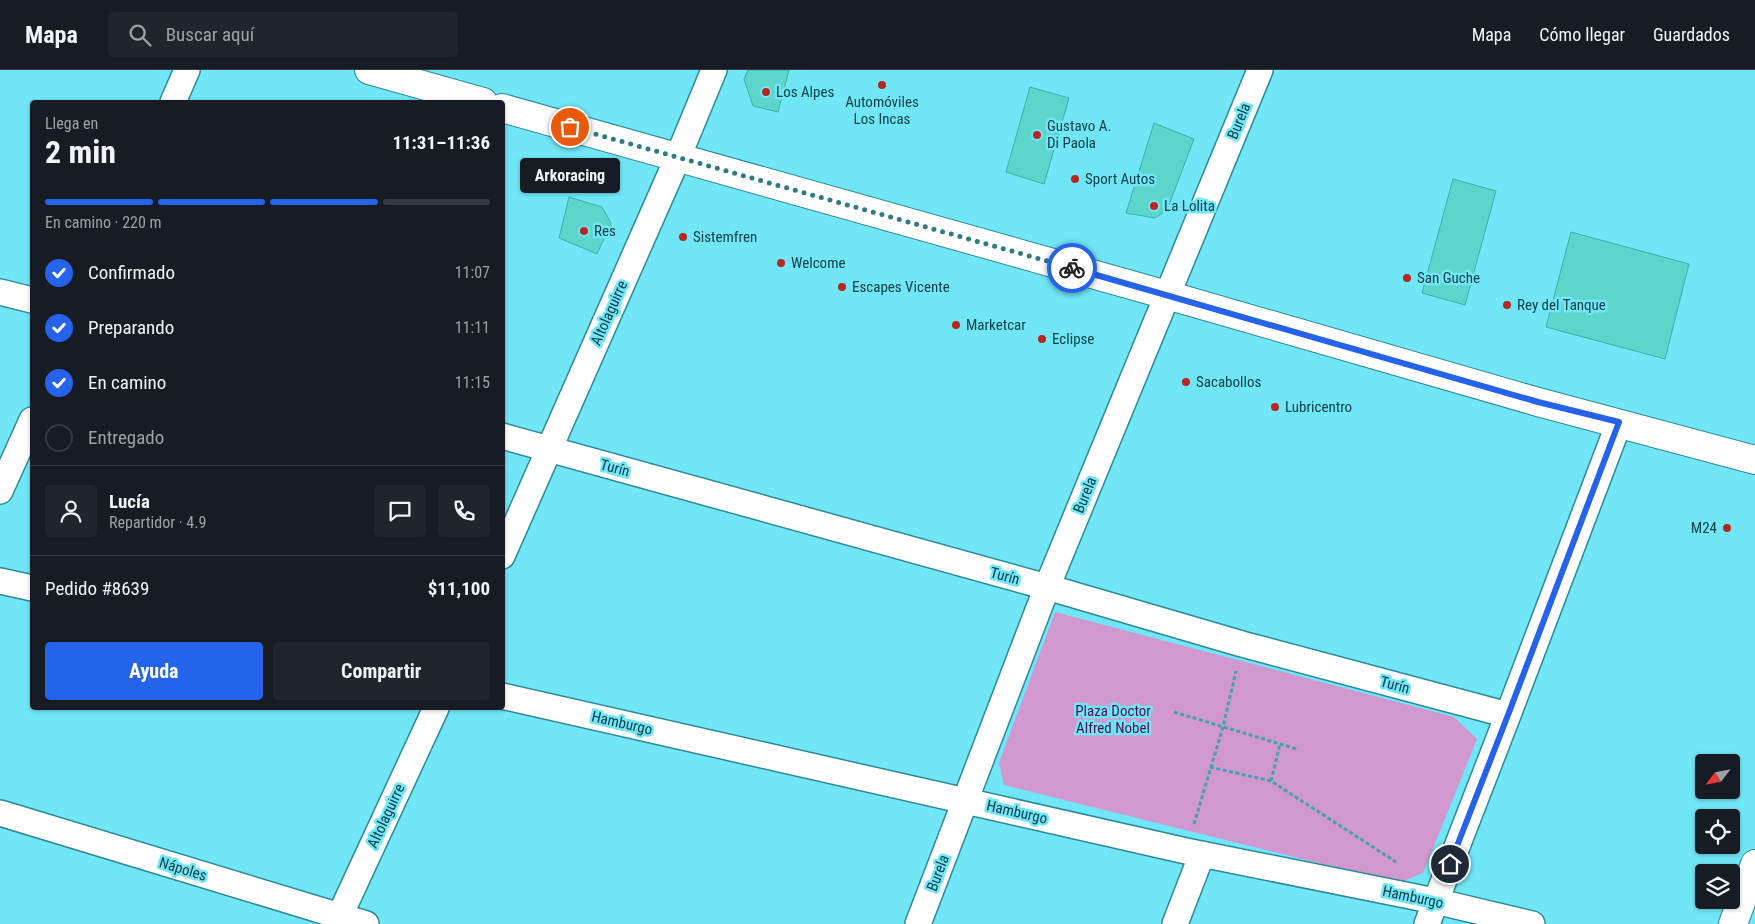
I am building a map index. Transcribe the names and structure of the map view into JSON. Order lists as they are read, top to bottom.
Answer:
{
  "streets": {
    "street": [
      "Burela",
      "Altolaguirre",
      "Turín",
      "Hamburgo",
      "Nápoles"
    ]
  },
  "crossings": [
    ["Burela", "Turín"],
    ["Burela", "Hamburgo"],
    ["Altolaguirre", "Turín"],
    ["Altolaguirre", "Nápoles"]
  ],
  "parks": ["Plaza Doctor Alfred Nobel"],
  "places": [
    "Automóviles Los Incas",
    "Los Alpes",
    "Arkoracing",
    "Gustavo A. Di Paola",
    "Sport Autos",
    "La Lolita",
    "Res",
    "Sistemfren",
    "Welcome",
    "San Guche",
    "Escapes Vicente",
    "Rey del Tanque",
    "Marketcar",
    "Eclipse",
    "Sacabollos",
    "Lubricentro",
    "M24"
  ],
  "north": "bottom left",
  "page": {
    "header": "Mapa",
    "search": "Buscar aquí",
    "nav": ["Mapa", "Cómo llegar", "Guardados"],
    "heading": ["2 min", "Llega en", "11:31–11:36"],
    "panel": [
      "Lucía",
      "Repartidor · 4.9",
      "Pedido #8639",
      "$11,100"
    ],
    "bubble": "Arkoracing",
    "bar": "En camino · 220 m",
    "list": [
      ["Confirmado", "11:07"],
      ["Preparando", "11:11"],
      ["En camino", "11:15"],
      "Entregado"
    ],
    "buttons": ["Ayuda", "Compartir"]
  }
}
